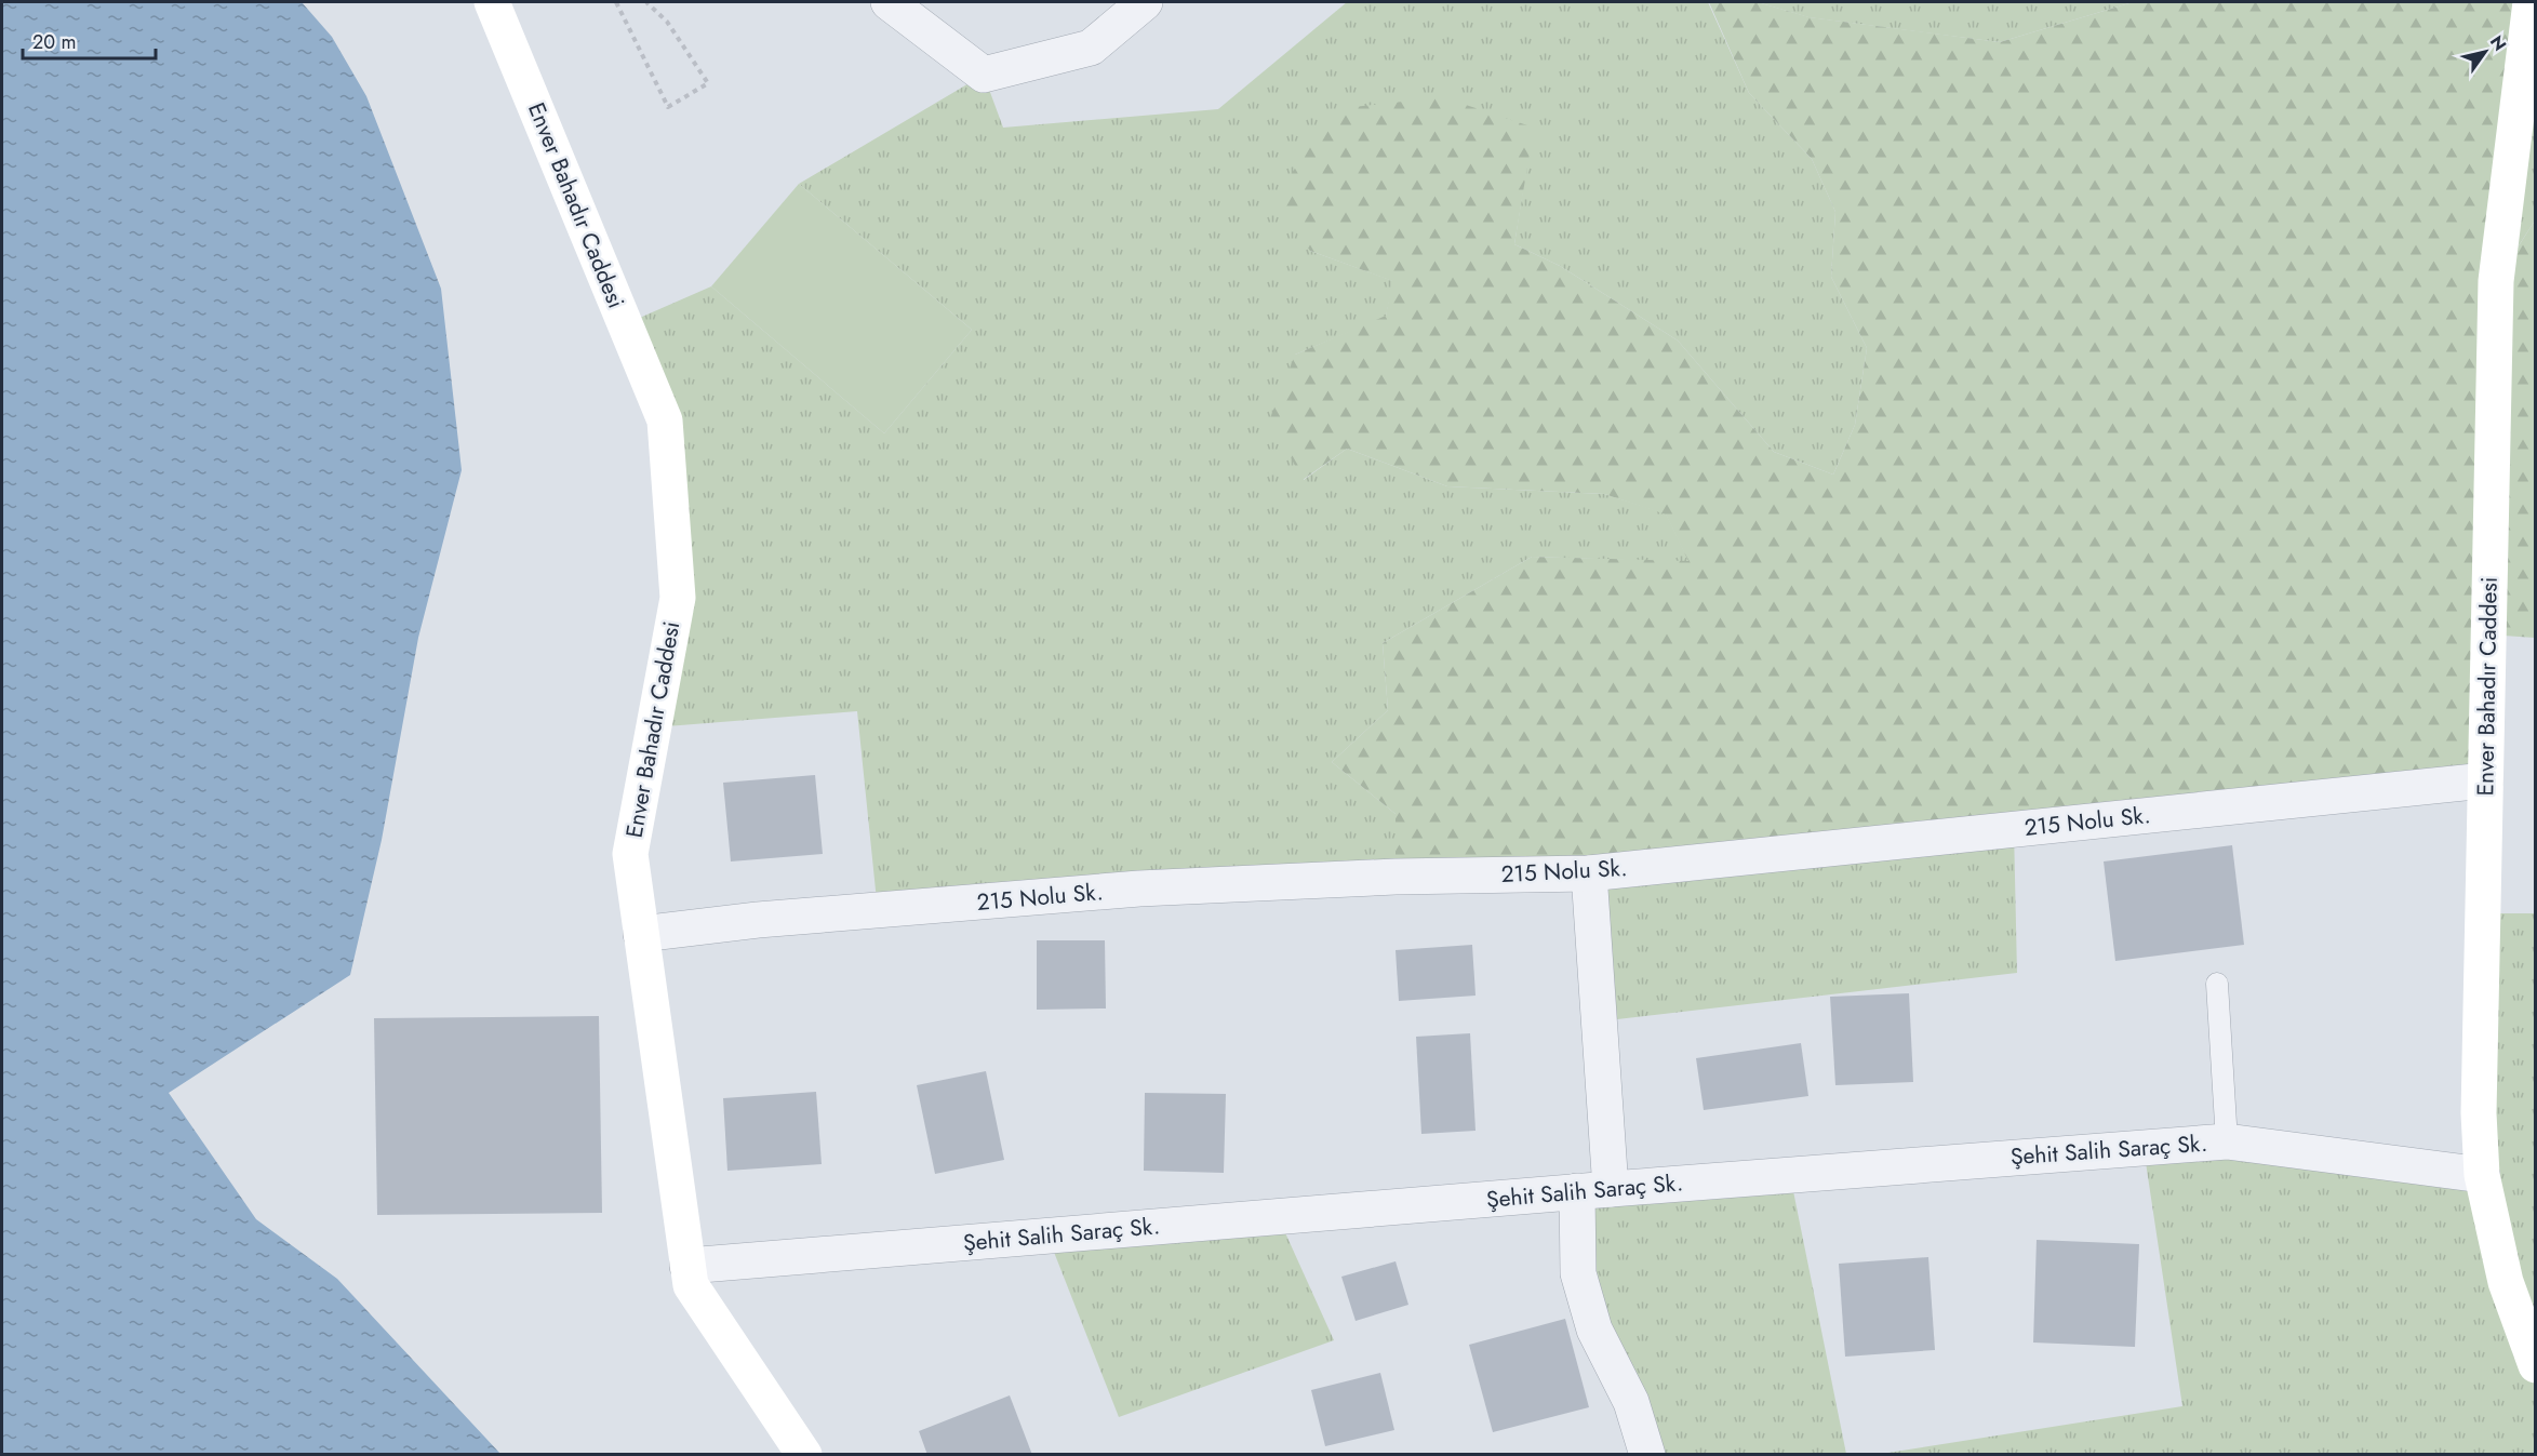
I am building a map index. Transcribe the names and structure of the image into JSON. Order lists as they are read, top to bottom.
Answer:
{
  "streets": {
    "main road": ["Enver Bahadır Caddesi"],
    "street": ["215 Nolu Sk.", "Şehit Salih Saraç Sk."]
  },
  "crossings": [
    ["Enver Bahadır Caddesi", "215 Nolu Sk."],
    ["Enver Bahadır Caddesi", "Şehit Salih Saraç Sk."]
  ],
  "scale_bar": "20 m",
  "north": "top right"
}
